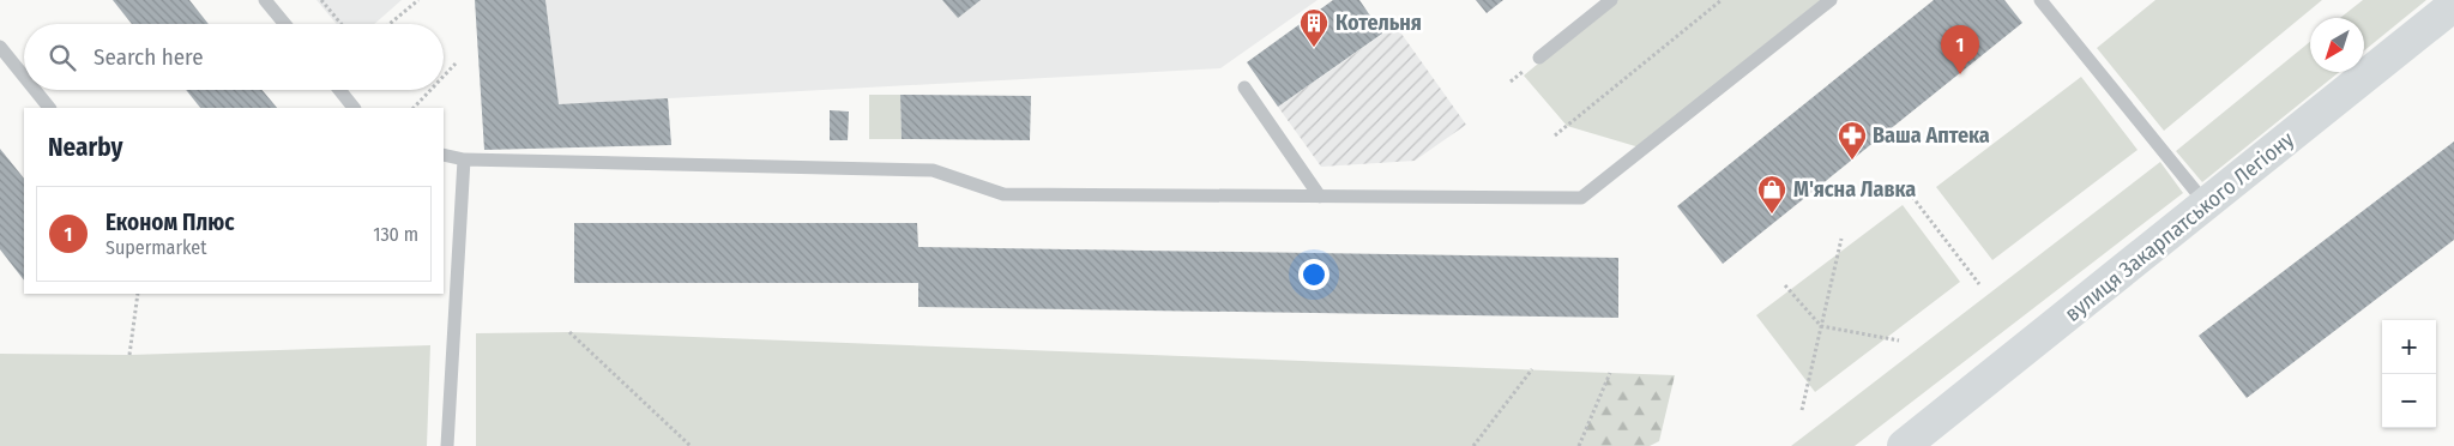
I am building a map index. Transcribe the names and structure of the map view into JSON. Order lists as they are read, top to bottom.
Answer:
{
  "streets": {
    "street": ["вулиця Закарпатського Легіону"]
  },
  "places": {
    "building": ["Котельня"],
    "pharmacy": ["Ваша Аптека"],
    "shop": ["М'ясна Лавка"]
  },
  "north": "bottom left",
  "page": {
    "search": "Search here",
    "pins": "1",
    "heading": "Nearby",
    "list": [
      {
        "mark": "1",
        "name": "Економ Плюс",
        "note": "Supermarket",
        "value": "130 m"
      }
    ],
    "map_buttons": ["+", "−"]
  }
}
